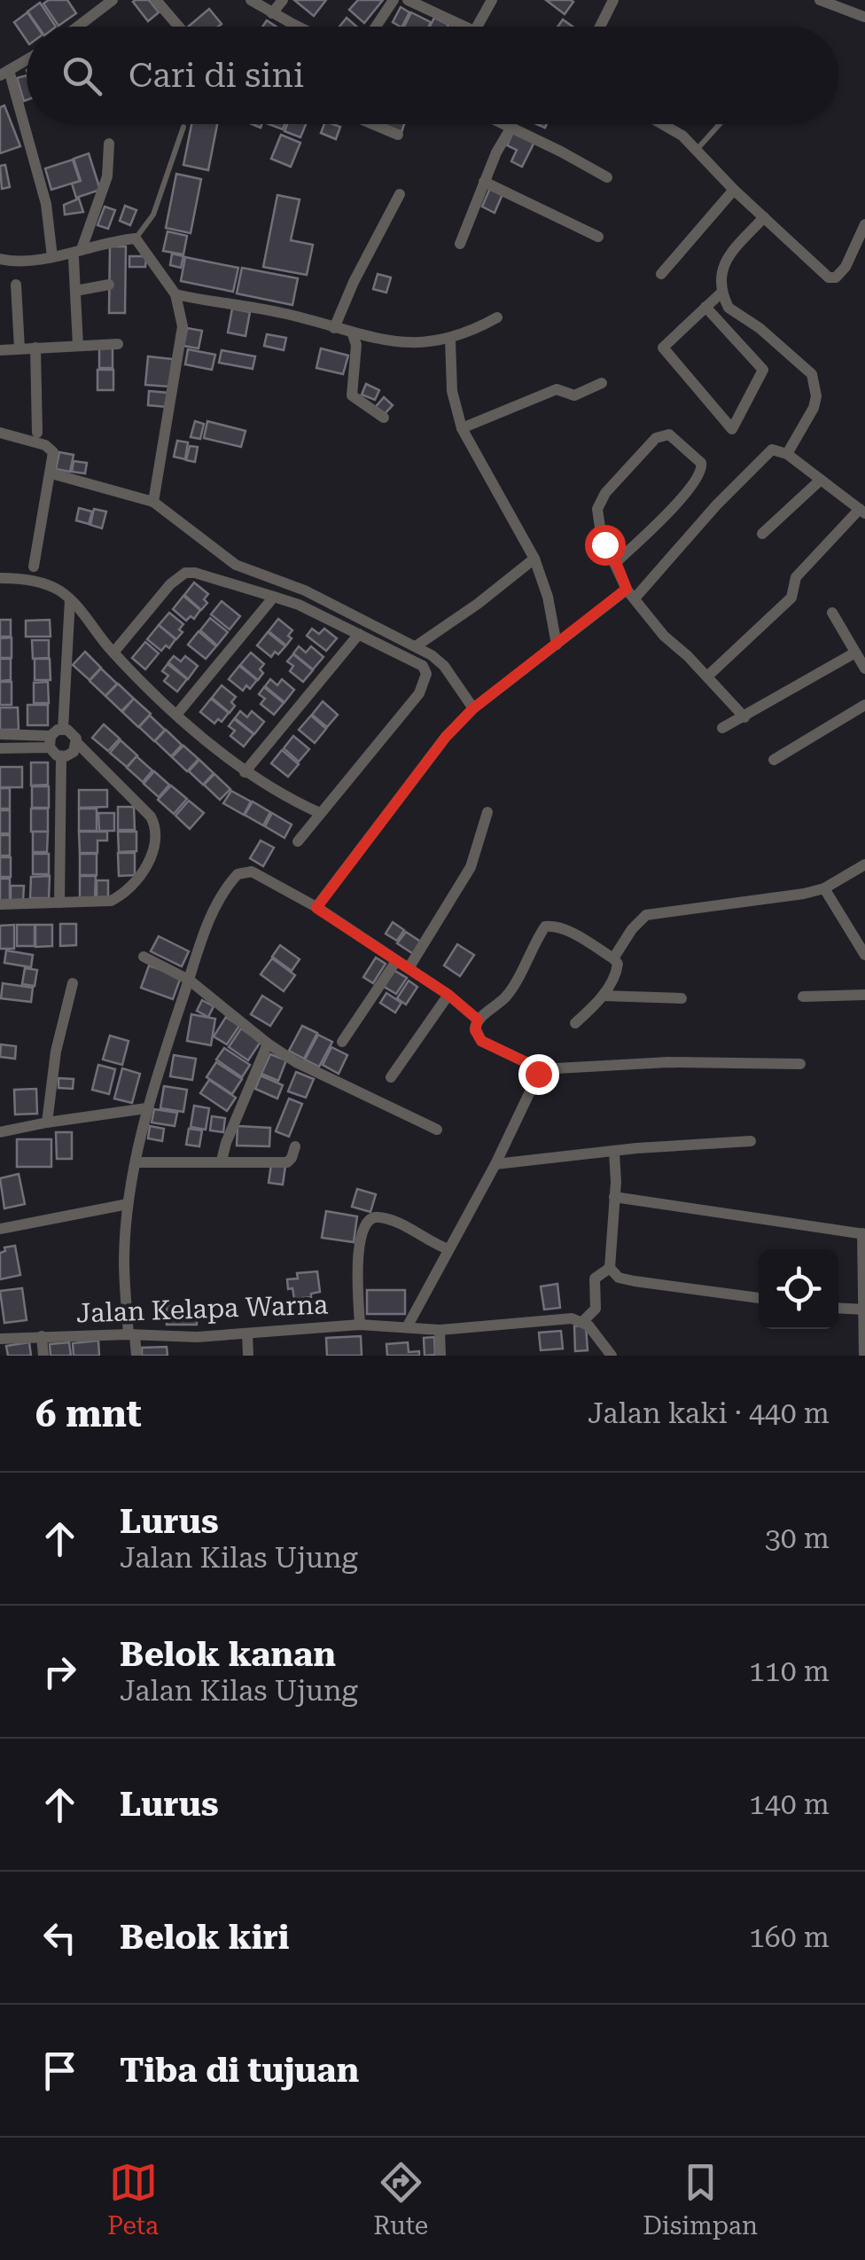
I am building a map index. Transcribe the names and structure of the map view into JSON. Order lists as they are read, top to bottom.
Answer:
{
  "streets": {
    "street": ["Jalan Kelapa Warna"]
  },
  "page": {
    "search": "Cari di sini",
    "heading": ["6 mnt", "Jalan kaki · 440 m"],
    "list": [
      ["Lurus", "Jalan Kilas Ujung", "30 m"],
      ["Belok kanan", "Jalan Kilas Ujung", "110 m"],
      ["Lurus", "140 m"],
      ["Belok kiri", "160 m"],
      "Tiba di tujuan"
    ],
    "nav": ["Peta", "Rute", "Disimpan"]
  }
}
